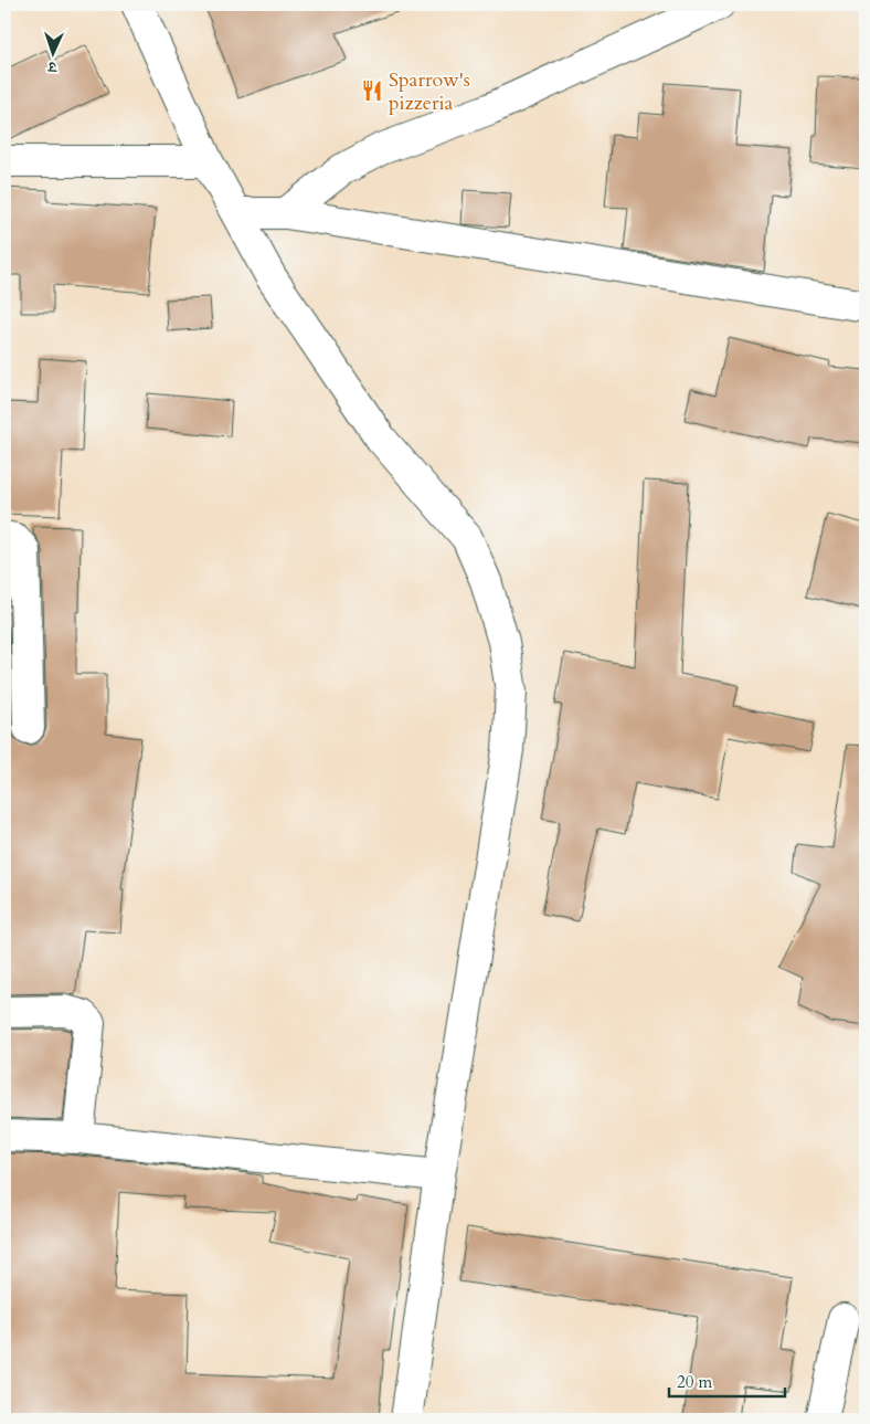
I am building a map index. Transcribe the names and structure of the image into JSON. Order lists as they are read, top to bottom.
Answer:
{
  "places": {
    "restaurant": ["Sparrow's pizzeria"]
  },
  "scale_bar": "20 m",
  "north": "bottom"
}
